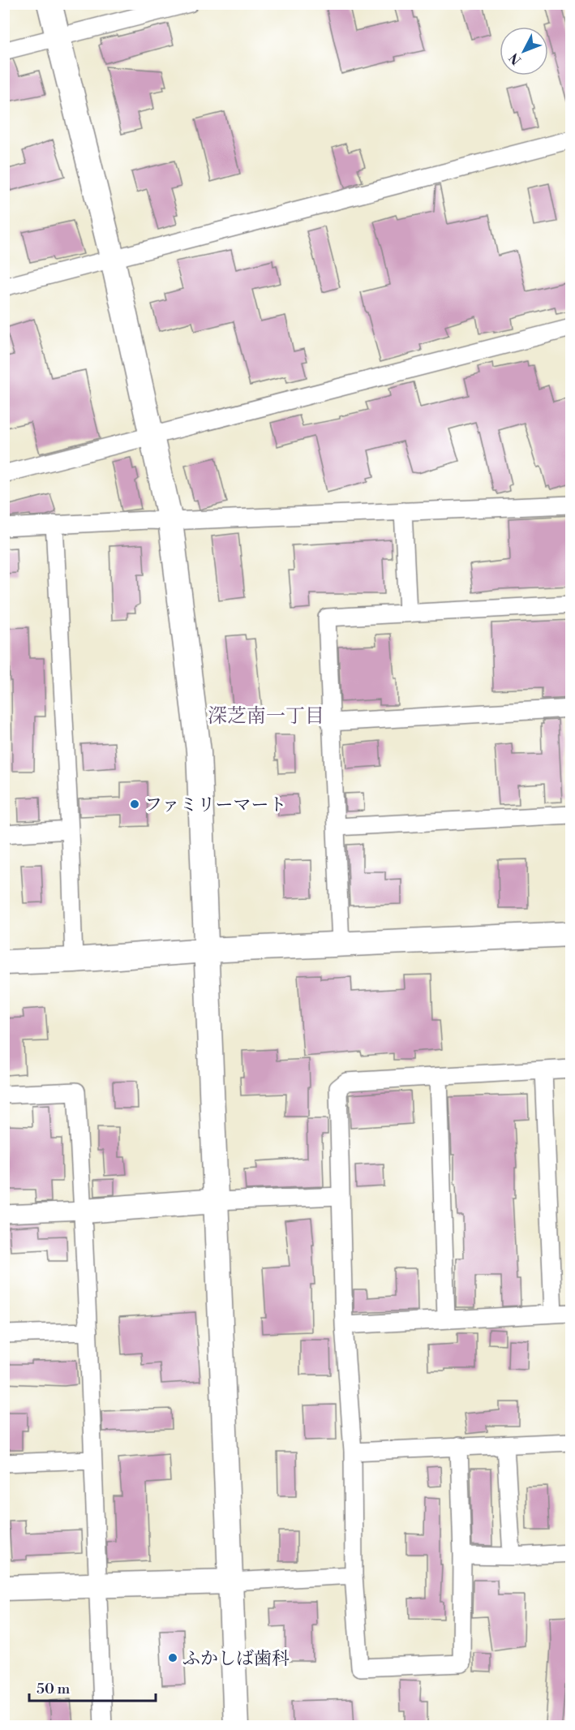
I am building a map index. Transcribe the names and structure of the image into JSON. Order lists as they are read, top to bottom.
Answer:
{
  "districts": ["深芝南一丁目"],
  "places": ["ファミリーマート", "ふかしば歯科"],
  "scale_bar": "50 m",
  "north": "bottom left"
}
